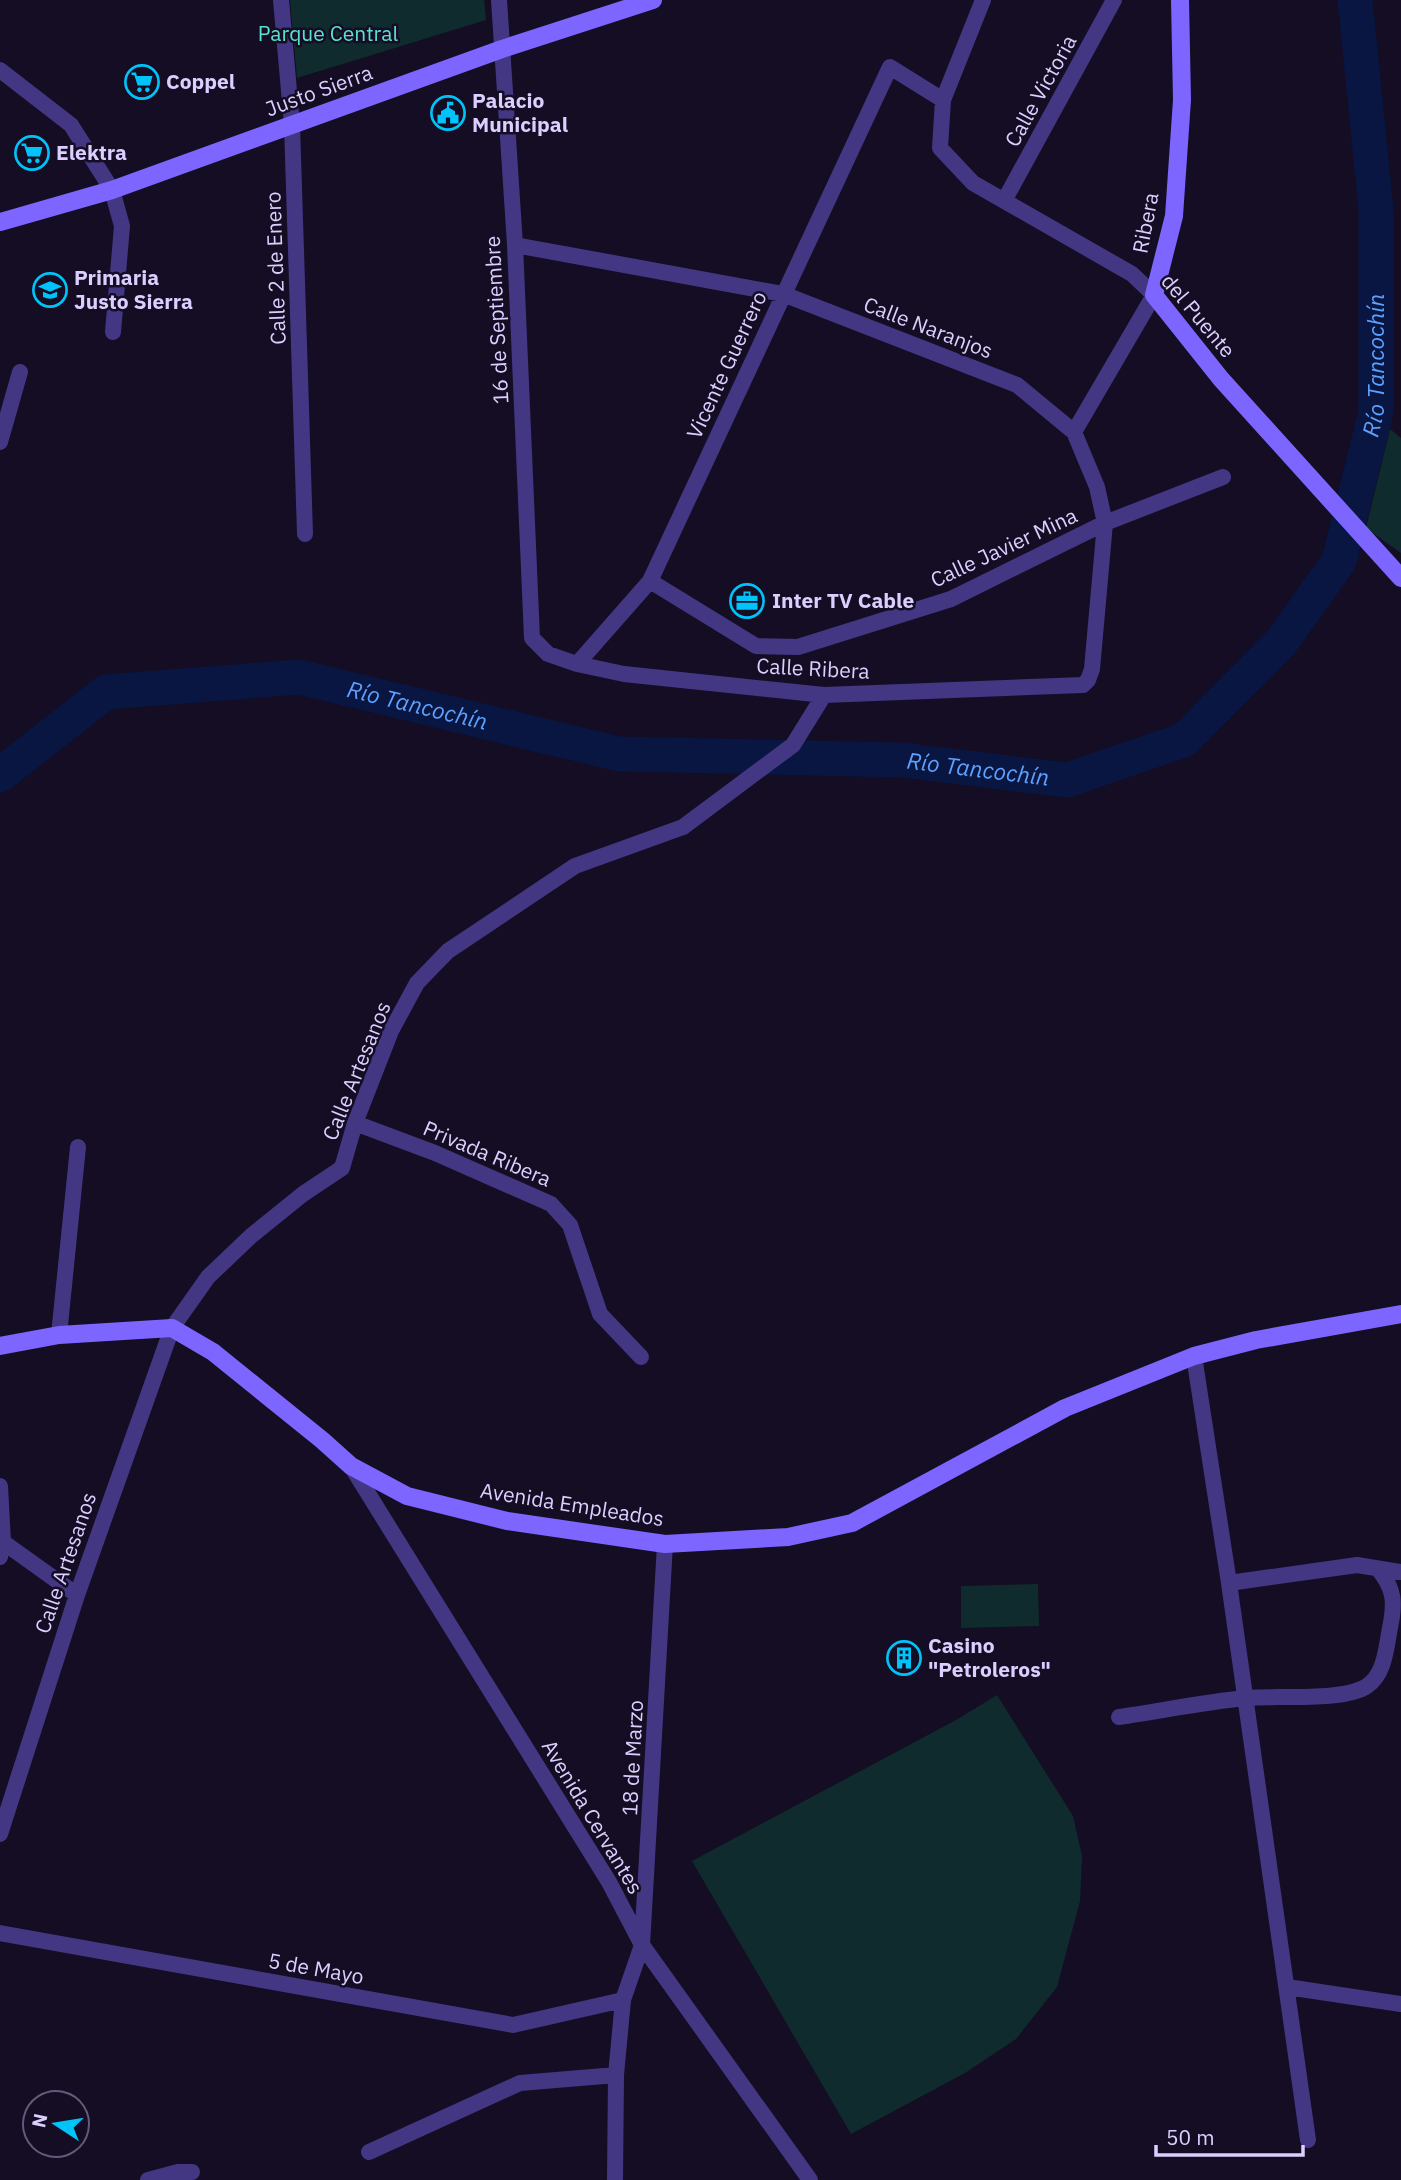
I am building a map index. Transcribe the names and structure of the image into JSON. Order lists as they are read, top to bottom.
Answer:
{
  "streets": {
    "street": [
      "Justo Sierra",
      "Calle Victoria",
      "Ribera",
      "Calle 2 de Enero",
      "del Puente",
      "16 de Septiembre",
      "Calle Naranjos",
      "Vicente Guerrero",
      "Calle Javier Mina",
      "Calle Ribera",
      "Calle Artesanos",
      "Privada Ribera",
      "Avenida Empleados",
      "18 de Marzo",
      "Avenida Cervantes",
      "5 de Mayo"
    ]
  },
  "crossings": [
    ["Justo Sierra", "Calle 2 de Enero"],
    ["Justo Sierra", "16 de Septiembre"],
    ["Calle Victoria", "del Puente"],
    ["Ribera", "del Puente"],
    ["Ribera", "Calle Naranjos"],
    ["del Puente", "Vicente Guerrero"],
    ["16 de Septiembre", "Calle Naranjos"],
    ["16 de Septiembre", "Calle Ribera"],
    ["Calle Naranjos", "Vicente Guerrero"],
    ["Calle Naranjos", "Calle Javier Mina"],
    ["Calle Naranjos", "Calle Ribera"],
    ["Vicente Guerrero", "Calle Javier Mina"],
    ["Vicente Guerrero", "Calle Ribera"],
    ["Calle Ribera", "Calle Artesanos"],
    ["Calle Artesanos", "Privada Ribera"],
    ["Calle Artesanos", "Avenida Empleados"],
    ["Avenida Empleados", "18 de Marzo"],
    ["Avenida Empleados", "Avenida Cervantes"],
    ["18 de Marzo", "Avenida Cervantes"],
    ["18 de Marzo", "5 de Mayo"]
  ],
  "water": ["Río Tancochín"],
  "parks": ["Parque Central"],
  "places": {
    "supermarket": ["Coppel", "Elektra"],
    "public building": ["Palacio Municipal"],
    "school or university": ["Primaria Justo Sierra"],
    "office": ["Inter TV Cable"],
    "building": ["Casino \"Petroleros\""]
  },
  "scale_bar": "50 m",
  "north": "left"
}
